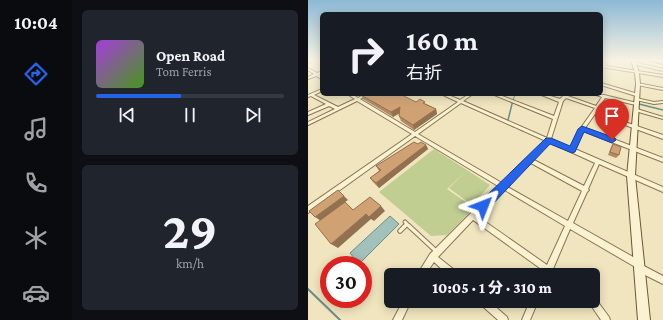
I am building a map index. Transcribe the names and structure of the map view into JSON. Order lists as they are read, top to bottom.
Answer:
{
  "page": {
    "tabs": "10:04",
    "turn": ["160 m", "右折"],
    "song": ["Open Road", "Tom Ferris"],
    "tile": ["29", "km/h"],
    "limit": "30",
    "trip": "10:05 · 1 分 · 310 m"
  }
}
